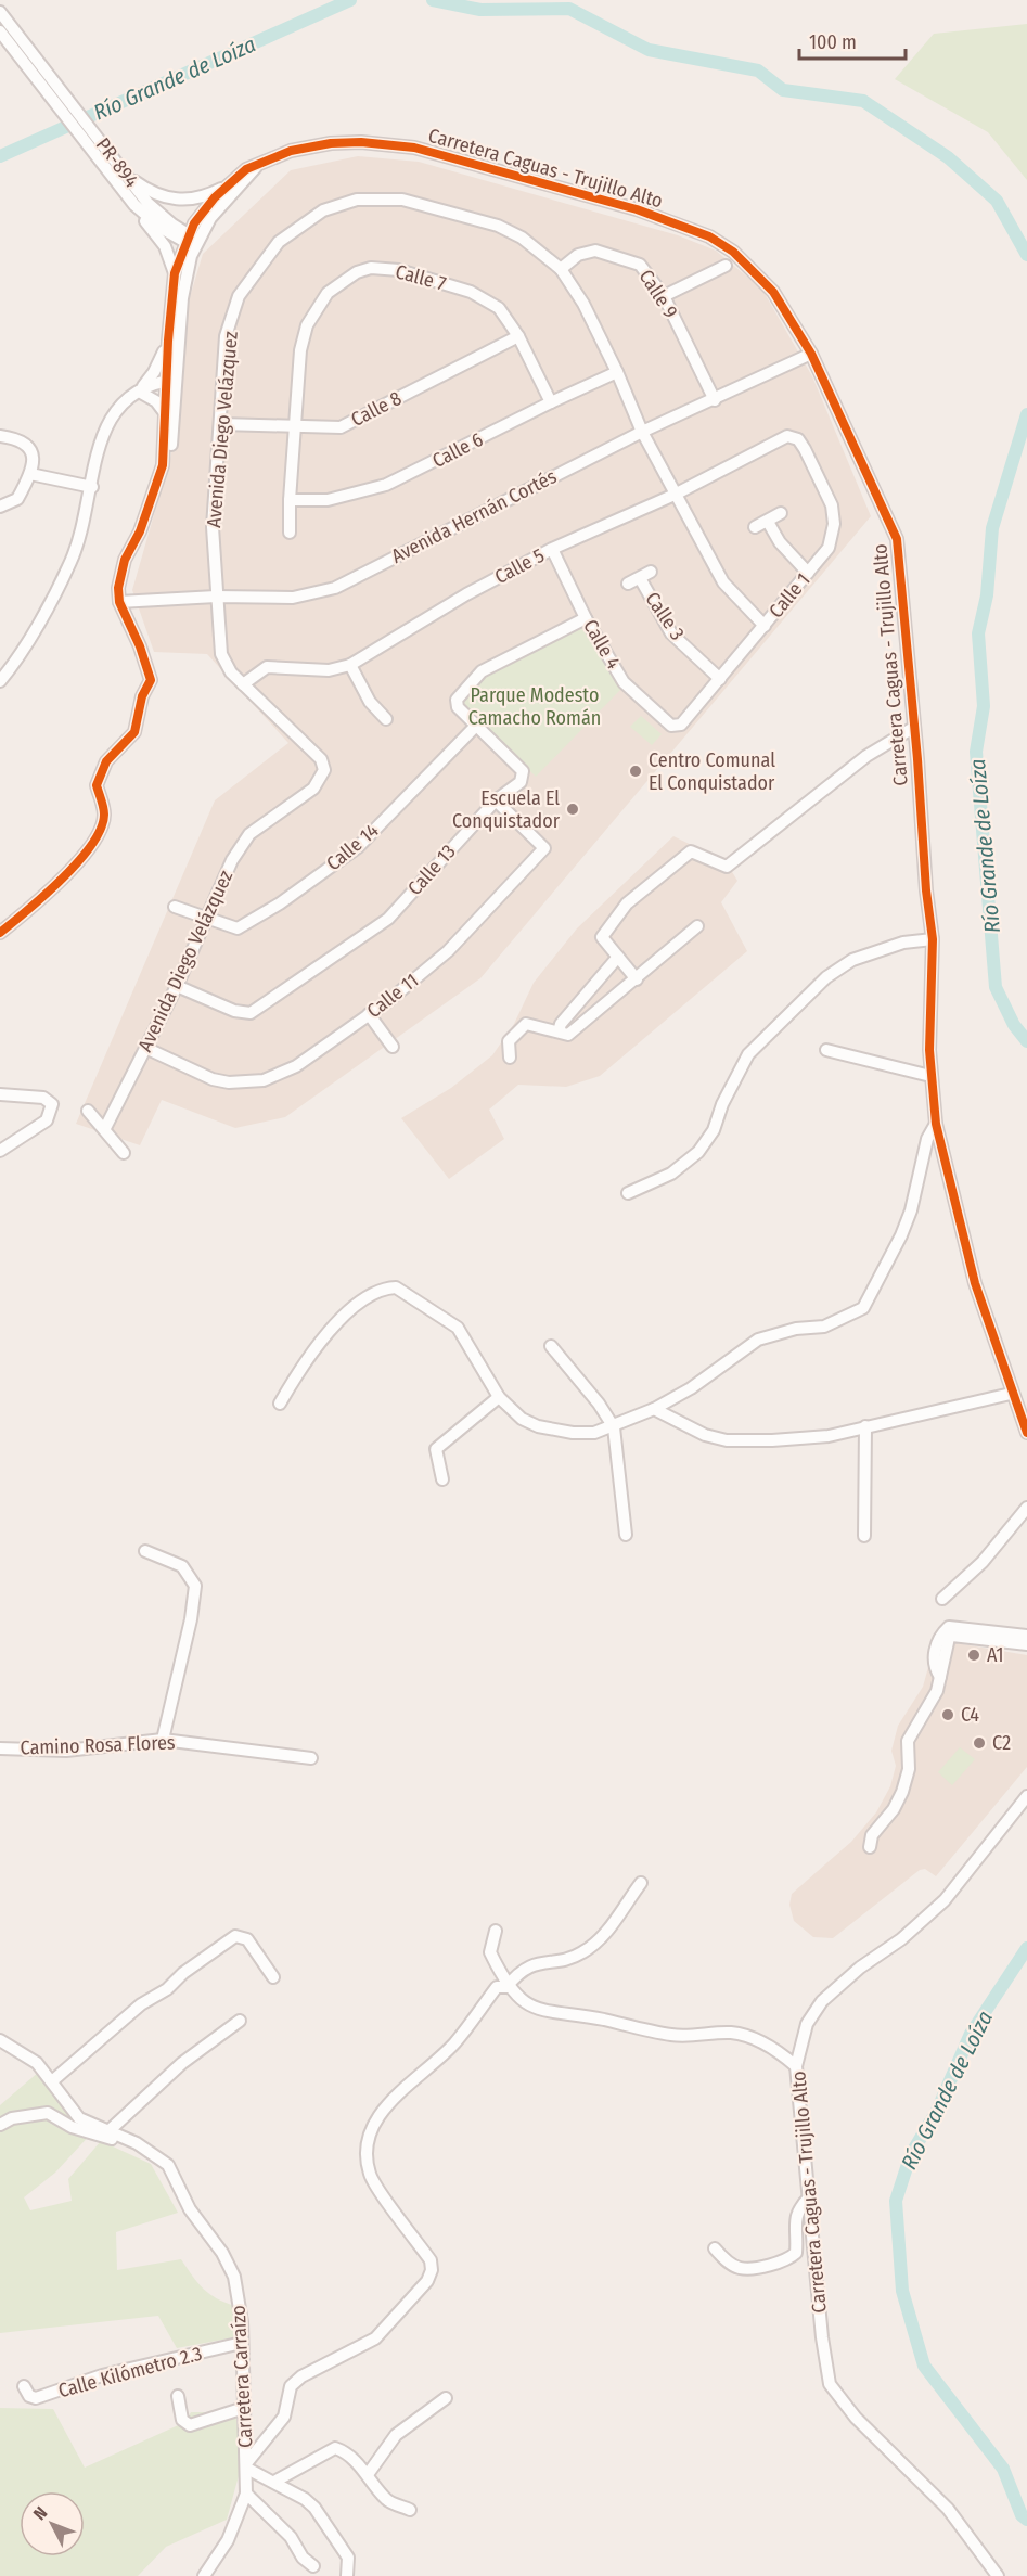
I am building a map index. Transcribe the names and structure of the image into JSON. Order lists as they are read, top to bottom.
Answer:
{
  "streets": {
    "street": [
      "PR-894",
      "Carretera Caguas - Trujillo Alto",
      "Calle 7",
      "Calle 9",
      "Calle 8",
      "Avenida Diego Velázquez",
      "Calle 6",
      "Avenida Hernán Cortés",
      "Calle 5",
      "Calle 1",
      "Calle 3",
      "Calle 4",
      "Calle 14",
      "Calle 13",
      "Calle 11",
      "Camino Rosa Flores",
      "Calle Kilómetro 2.3",
      "Carretera Carraízo"
    ]
  },
  "crossings": [
    ["PR-894", "Carretera Caguas - Trujillo Alto"],
    ["Carretera Caguas - Trujillo Alto", "Avenida Hernán Cortés"],
    ["Calle 7", "Calle 8"],
    ["Calle 7", "Calle 6"],
    ["Calle 9", "Avenida Diego Velázquez"],
    ["Calle 9", "Avenida Hernán Cortés"],
    ["Calle 8", "Avenida Diego Velázquez"],
    ["Avenida Diego Velázquez", "Calle 6"],
    ["Avenida Diego Velázquez", "Avenida Hernán Cortés"],
    ["Avenida Diego Velázquez", "Calle 5"],
    ["Avenida Diego Velázquez", "Calle 1"],
    ["Avenida Diego Velázquez", "Calle 14"],
    ["Avenida Diego Velázquez", "Calle 13"],
    ["Avenida Diego Velázquez", "Calle 11"],
    ["Calle 5", "Calle 1"],
    ["Calle 5", "Calle 4"],
    ["Calle 1", "Calle 3"],
    ["Calle 1", "Calle 4"],
    ["Calle 4", "Calle 13"],
    ["Calle 14", "Calle 13"],
    ["Calle 13", "Calle 11"],
    ["Calle Kilómetro 2.3", "Carretera Carraízo"]
  ],
  "water": ["Río Grande de Loíza"],
  "parks": ["Parque Modesto Camacho Román"],
  "places": [
    "Centro Comunal El Conquistador",
    "Escuela El Conquistador",
    "A1",
    "C4",
    "C2"
  ],
  "scale_bar": "100 m",
  "north": "top left"
}
